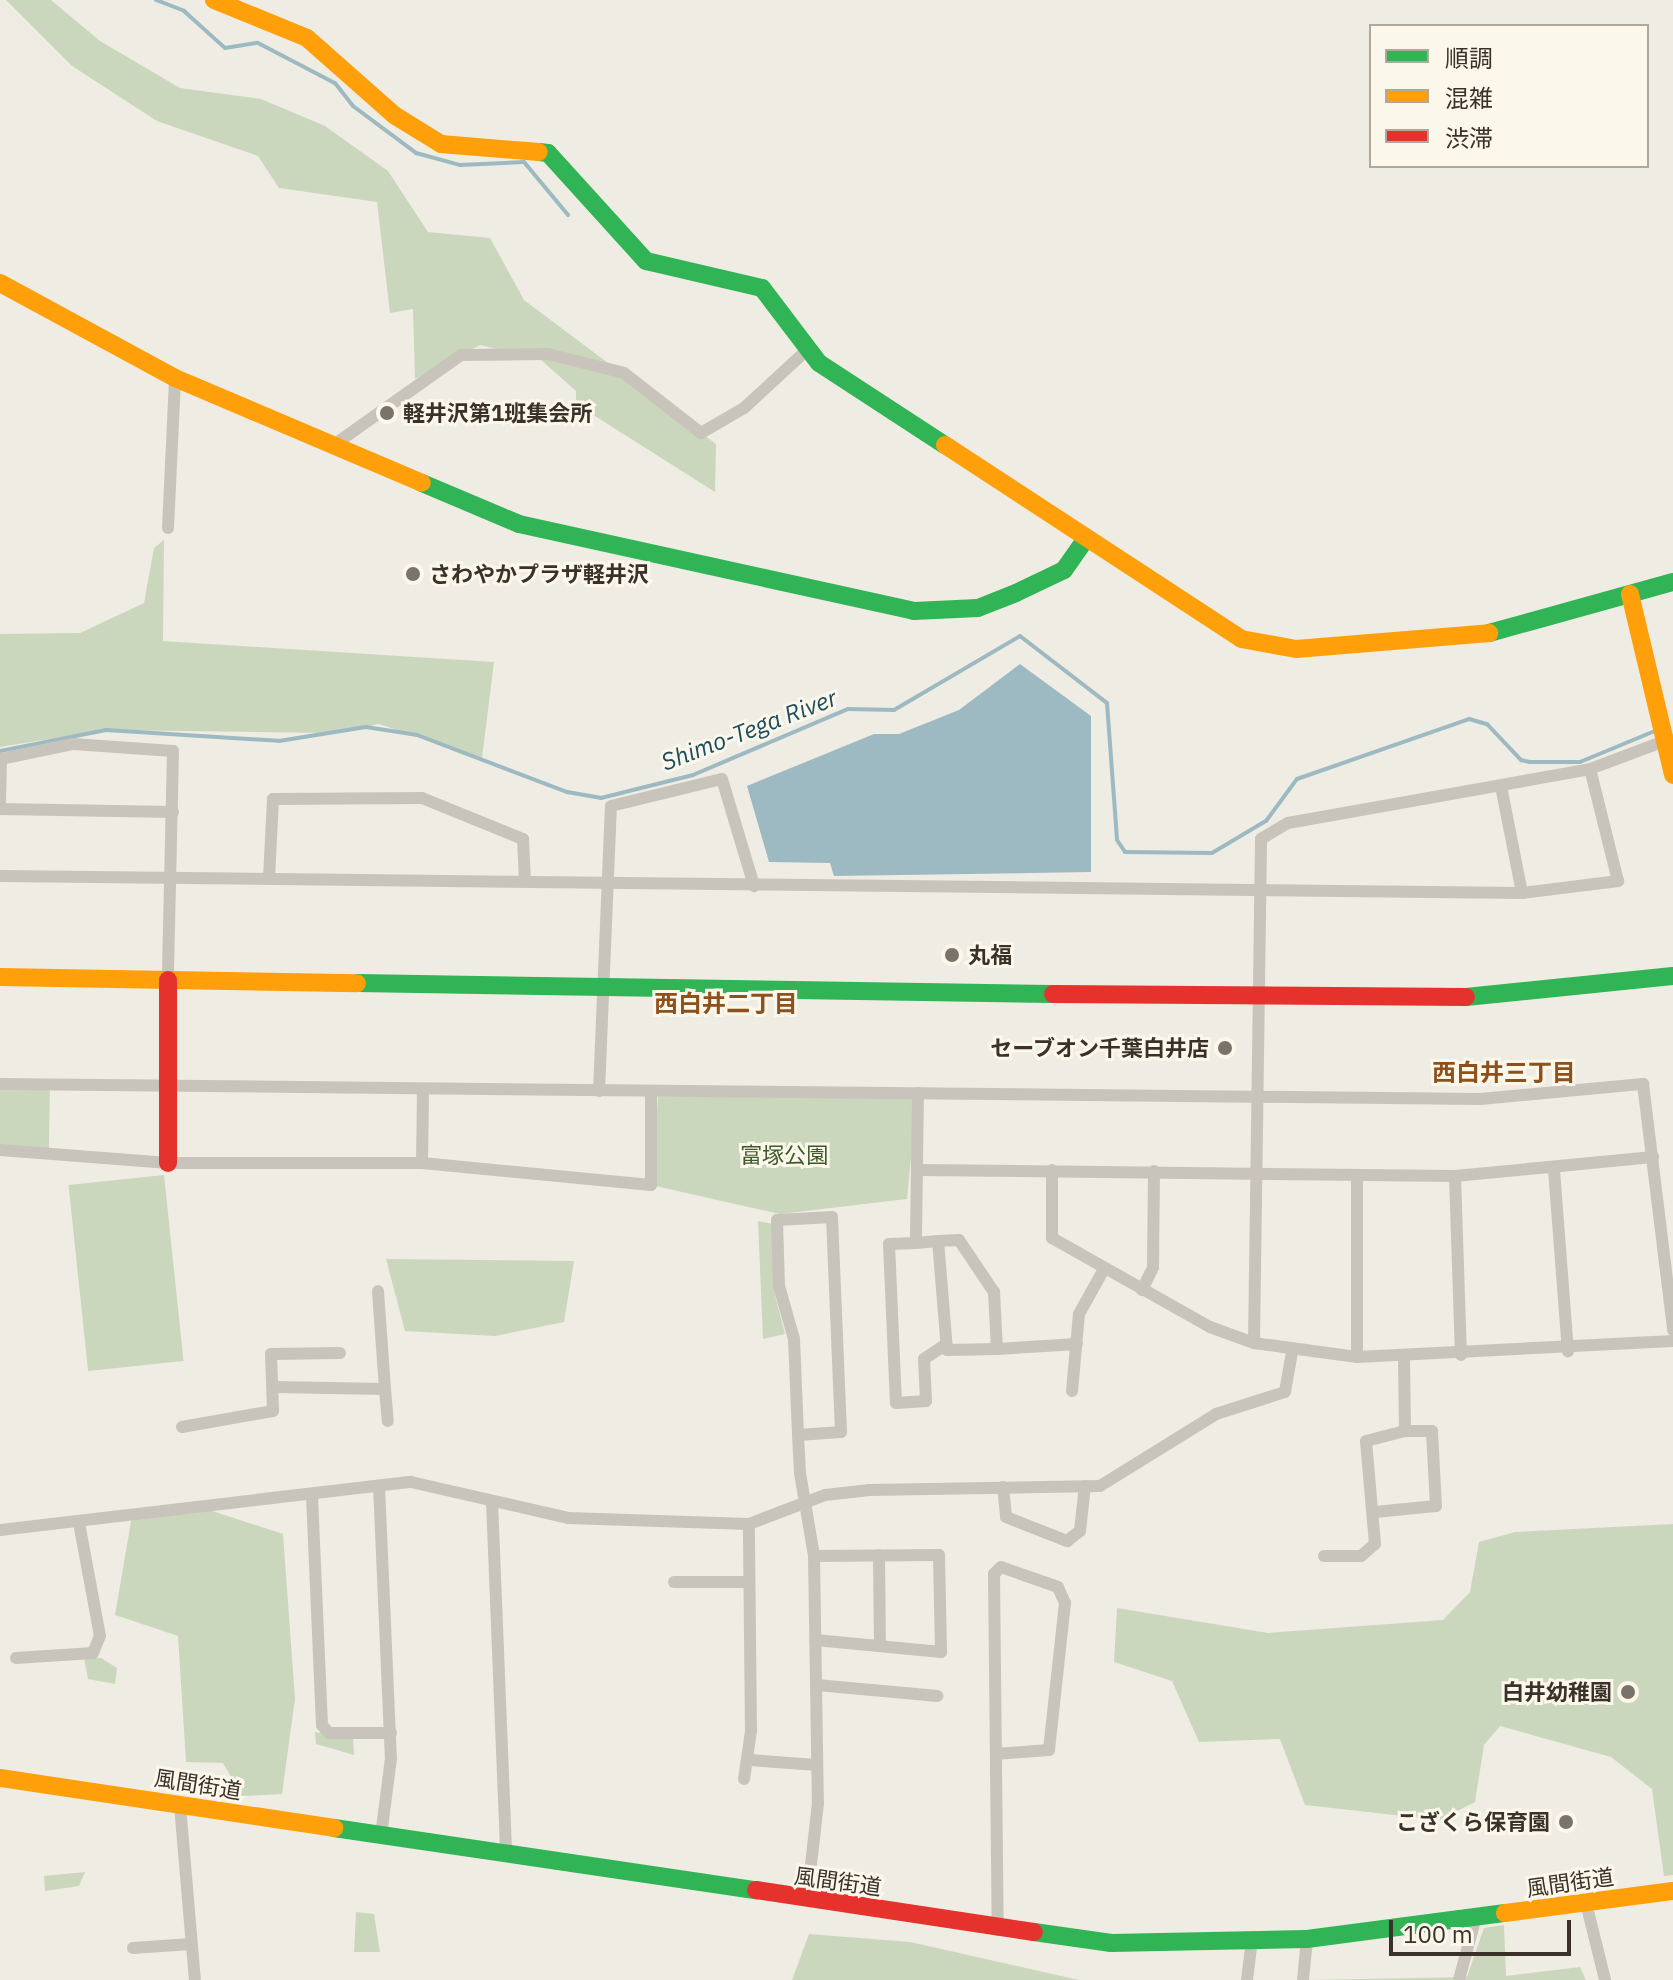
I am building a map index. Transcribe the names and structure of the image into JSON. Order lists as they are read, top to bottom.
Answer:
{
  "streets": {
    "street": ["風間街道"]
  },
  "districts": ["西白井二丁目", "西白井三丁目"],
  "water": ["Shimo-Tega River"],
  "parks": ["富塚公園"],
  "places": [
    "軽井沢第1班集会所",
    "さわやかプラザ軽井沢",
    "丸福",
    "セーブオン千葉白井店",
    "白井幼稚園",
    "こざくら保育園"
  ],
  "legend": ["順調", "混雑", "渋滞"],
  "scale_bar": "100 m"
}
